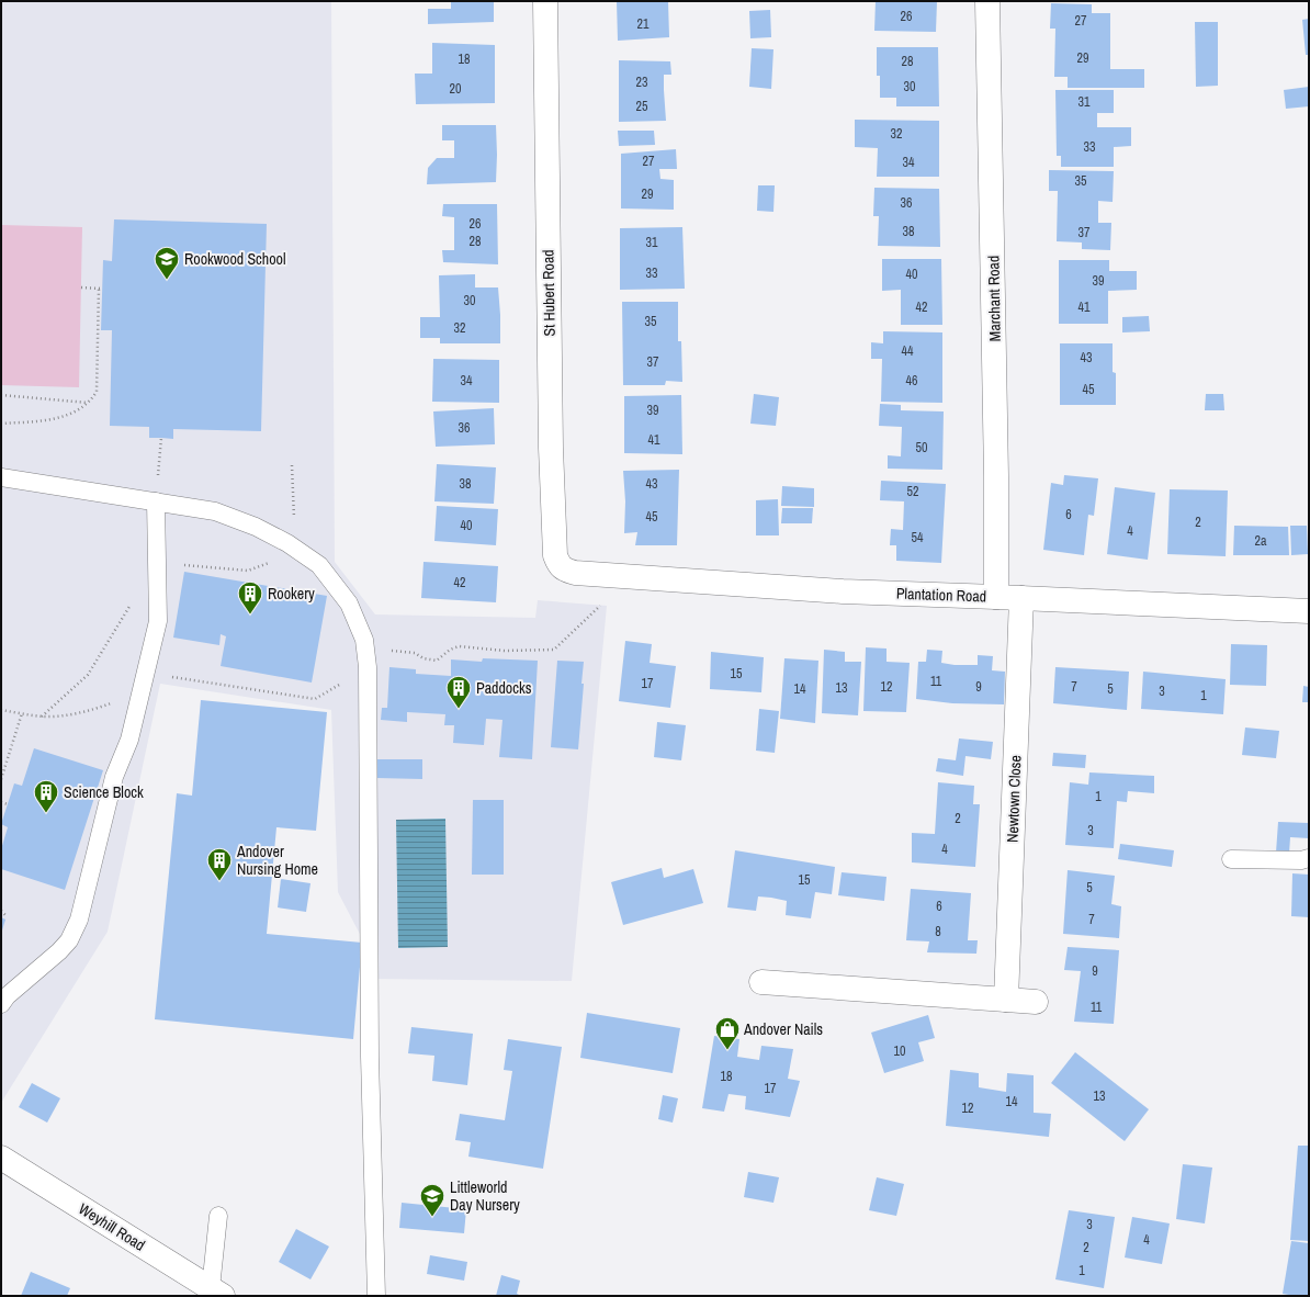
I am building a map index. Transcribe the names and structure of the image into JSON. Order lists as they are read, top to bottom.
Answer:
{
  "streets": {
    "street": [
      "St Hubert Road",
      "Marchant Road",
      "Plantation Road",
      "Newtown Close",
      "Weyhill Road"
    ]
  },
  "crossings": [
    ["St Hubert Road", "Plantation Road"],
    ["Marchant Road", "Plantation Road"],
    ["Plantation Road", "Newtown Close"]
  ],
  "places": {
    "school or university": ["Rookwood School", "Littleworld Day Nursery"],
    "building": [
      "Rookery",
      "Paddocks",
      "Science Block",
      "Andover Nursing Home"
    ],
    "shop": ["Andover Nails"]
  },
  "house_numbers": [
    "26",
    "27",
    "21",
    "29",
    "18",
    "28",
    "23",
    "30",
    "20",
    "31",
    "25",
    "32",
    "33",
    "27",
    "34",
    "35",
    "29",
    "36",
    "26",
    "38",
    "37",
    "28",
    "31",
    "33",
    "40",
    "39",
    "30",
    "42",
    "41",
    "35",
    "32",
    "44",
    "43",
    "37",
    "34",
    "46",
    "45",
    "39",
    "36",
    "41",
    "50",
    "38",
    "43",
    "52",
    "6",
    "45",
    "2",
    "40",
    "4",
    "54",
    "2a",
    "42",
    "15",
    "11",
    "17",
    "12",
    "9",
    "7",
    "13",
    "14",
    "5",
    "3",
    "1",
    "1",
    "2",
    "3",
    "4",
    "15",
    "5",
    "6",
    "7",
    "8",
    "9",
    "11",
    "10",
    "18",
    "17",
    "13",
    "14",
    "12",
    "3",
    "4",
    "2",
    "1"
  ]
}
